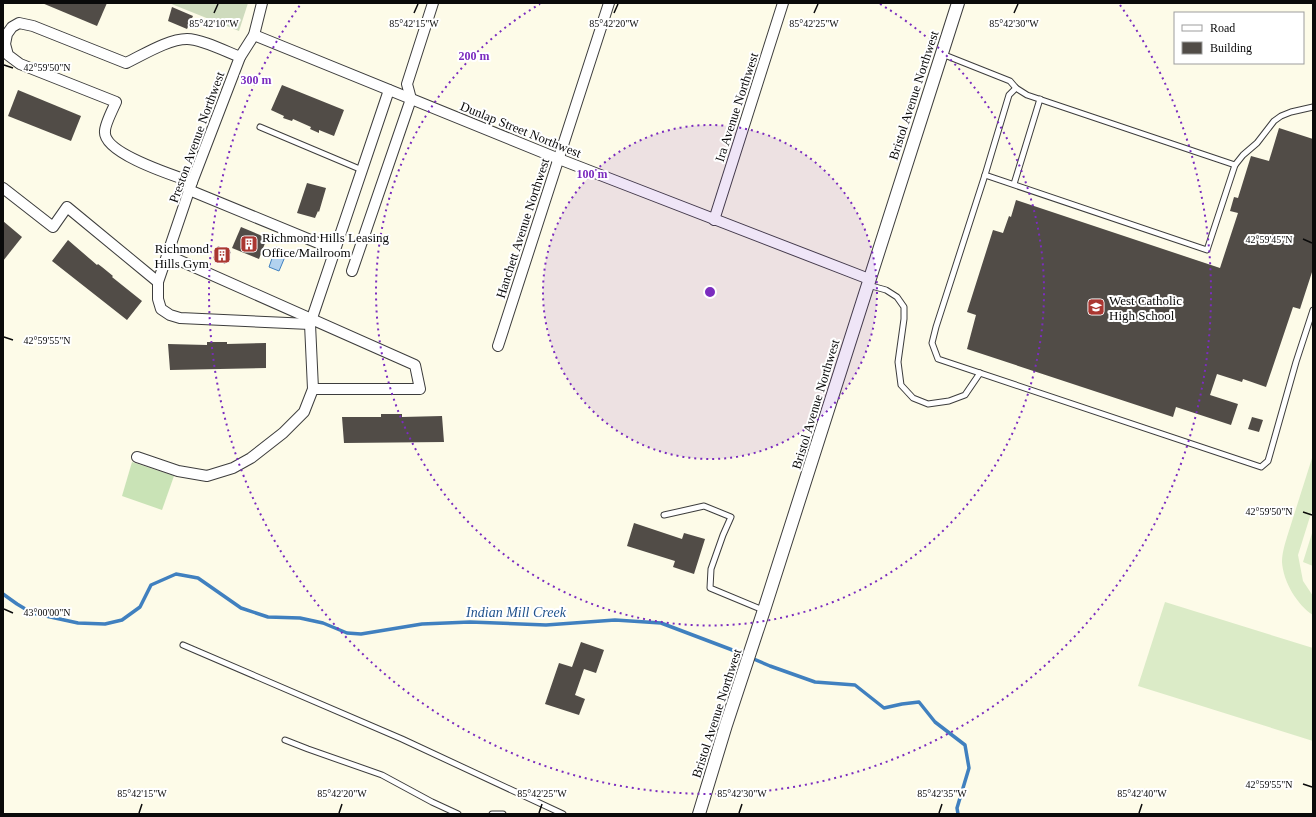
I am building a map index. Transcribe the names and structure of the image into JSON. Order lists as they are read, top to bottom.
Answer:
{
  "streets": {
    "street": [
      "Bristol Avenue Northwest",
      "Ira Avenue Northwest",
      "Dunlap Street Northwest",
      "Preston Avenue Northwest",
      "Hanchett Avenue Northwest"
    ]
  },
  "crossings": [
    ["Bristol Avenue Northwest", "Dunlap Street Northwest"],
    ["Ira Avenue Northwest", "Dunlap Street Northwest"],
    ["Dunlap Street Northwest", "Preston Avenue Northwest"],
    ["Dunlap Street Northwest", "Hanchett Avenue Northwest"]
  ],
  "water": ["Indian Mill Creek"],
  "places": {
    "building": ["Richmond Hills Leasing Office/Mailroom", "Richmond Hills Gym"],
    "school or university": ["West Catholic High School"]
  },
  "legend": ["Road", "Building"],
  "coordinates": [
    "85°42'10\"W",
    "85°42'15\"W",
    "85°42'20\"W",
    "85°42'25\"W",
    "85°42'30\"W",
    "42°59'50\"N",
    "42°59'45\"N",
    "42°59'55\"N",
    "43°00'00\"N",
    "85°42'35\"W",
    "85°42'40\"W"
  ],
  "rings": ["200 m", "300 m", "100 m"]
}
